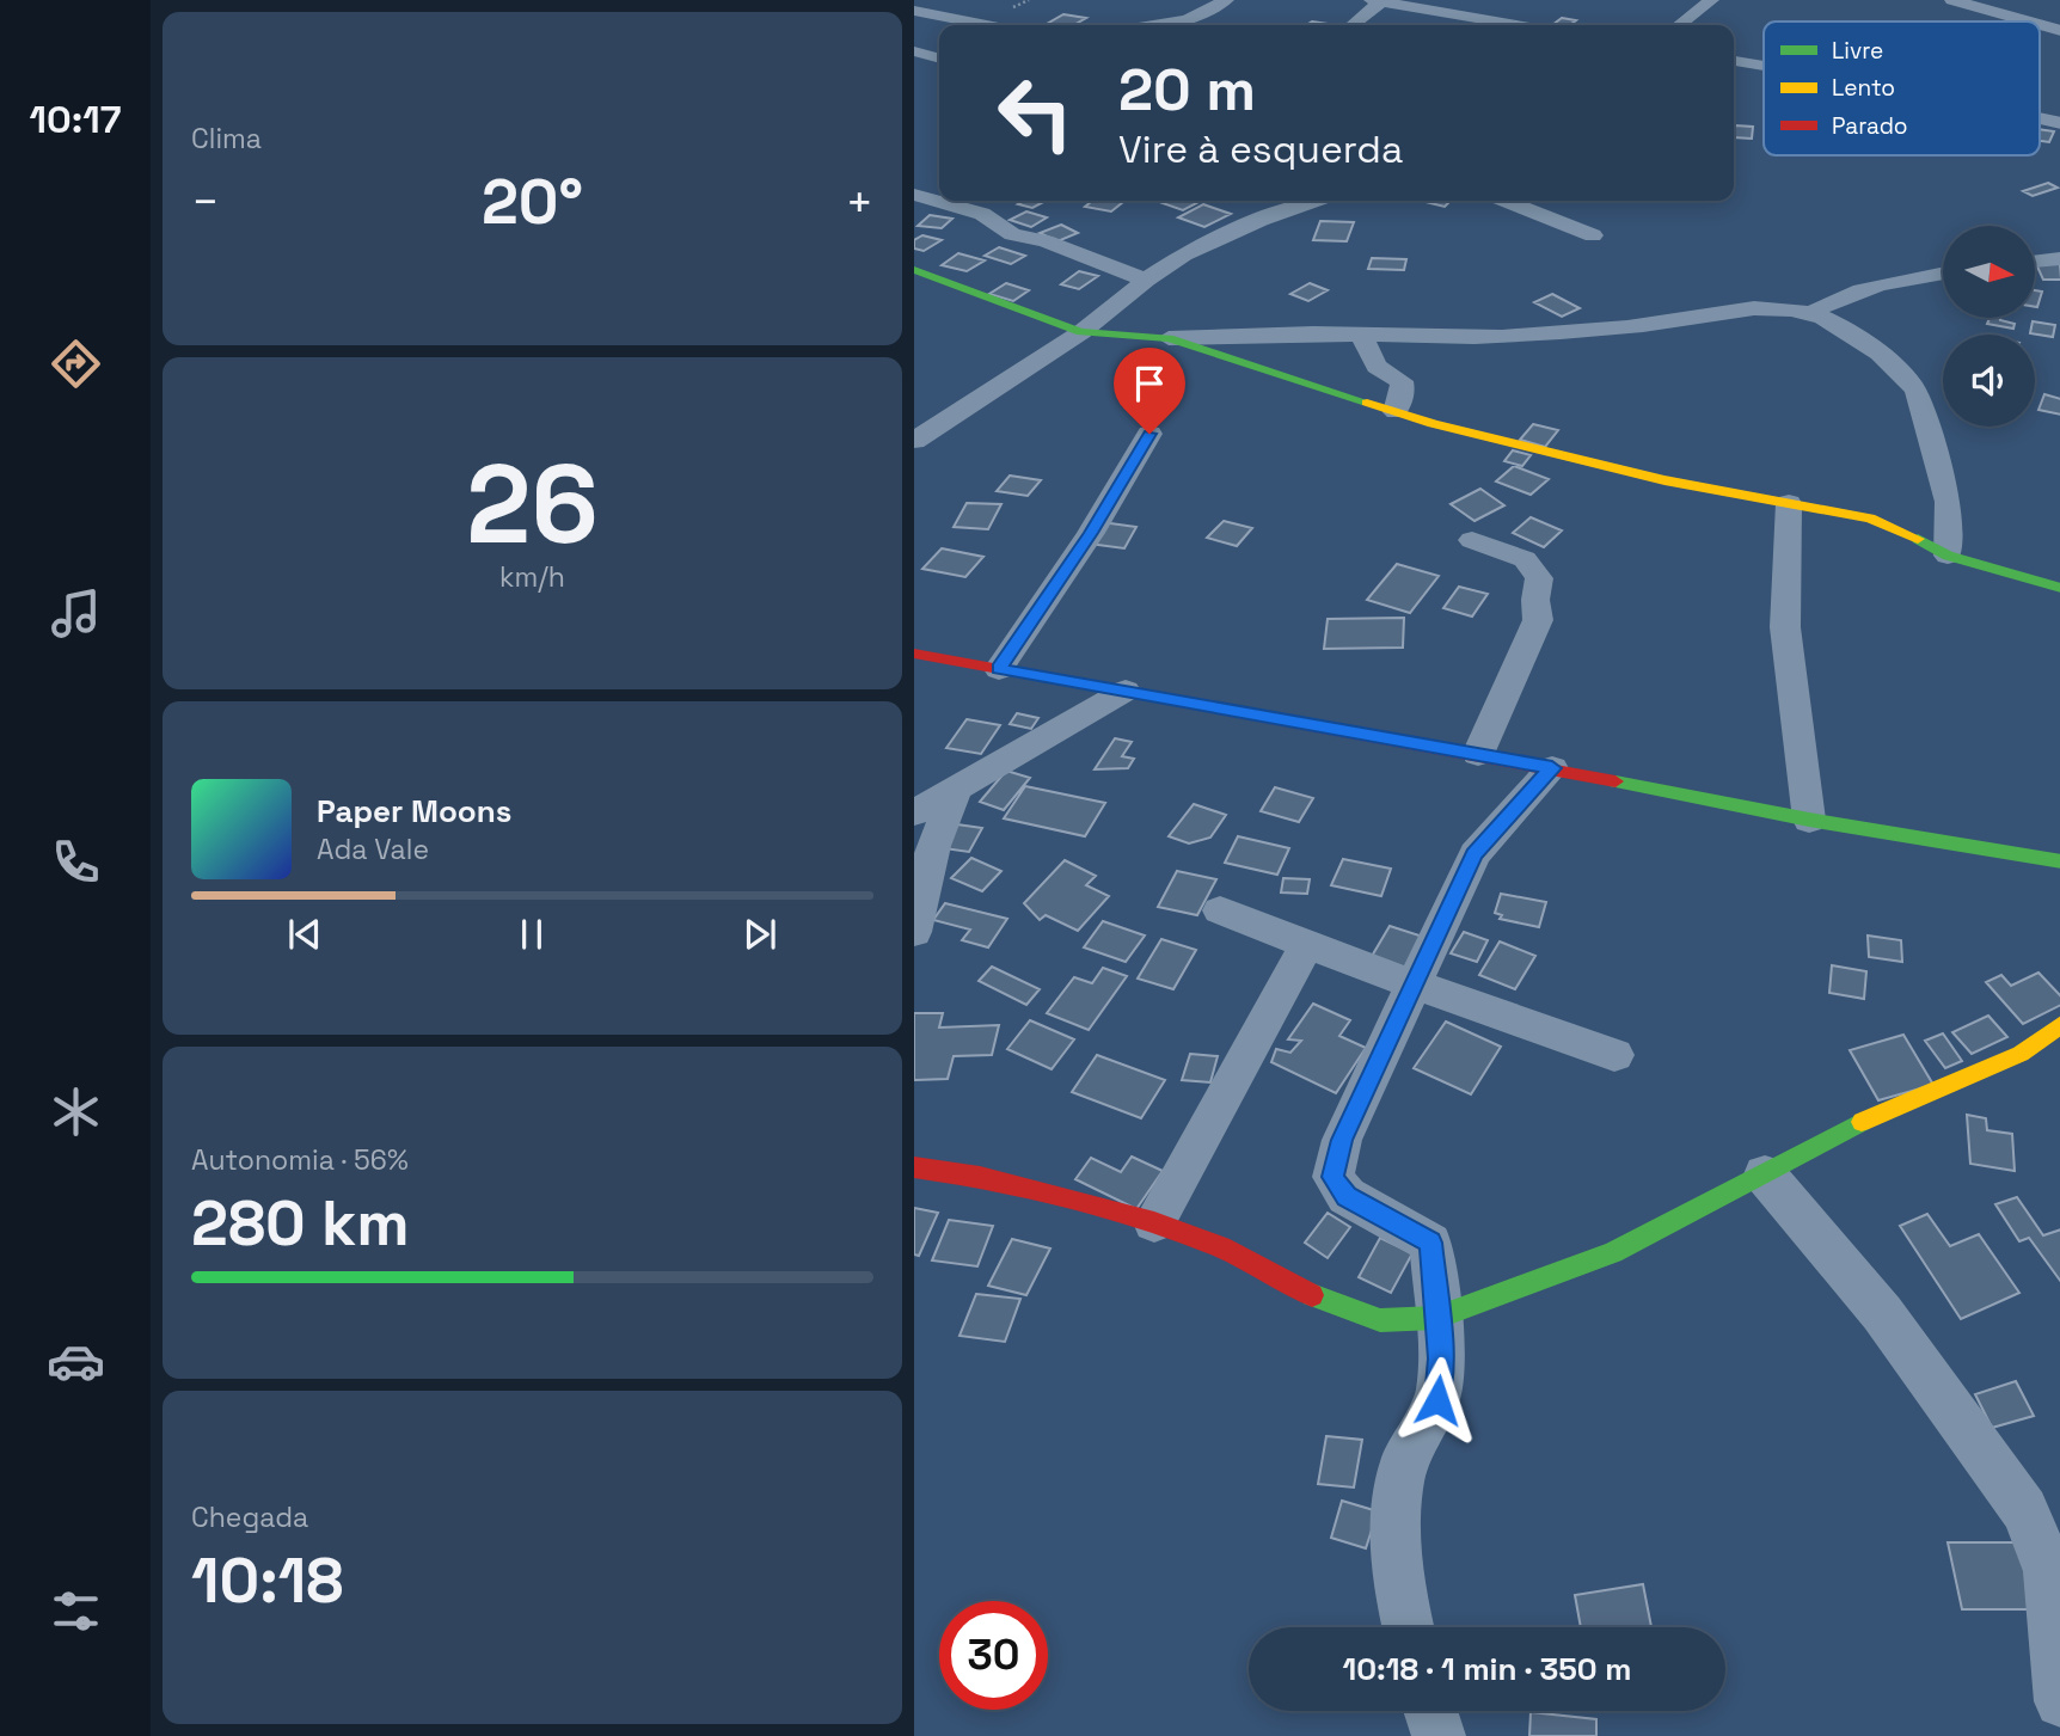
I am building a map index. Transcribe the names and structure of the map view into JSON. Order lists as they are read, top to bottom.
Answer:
{
  "legend": ["Livre", "Lento", "Parado"],
  "north": "right",
  "page": {
    "tabs": "10:17",
    "tile": [
      "Clima",
      ["26", "km/h"],
      ["Autonomia · 56%", "280 km"],
      ["Chegada", "10:18"]
    ],
    "turn": ["20 m", "Vire à esquerda"],
    "heat": ["−", "20°", "+"],
    "song": ["Paper Moons", "Ada Vale"],
    "limit": "30",
    "trip": "10:18 · 1 min · 350 m"
  }
}
